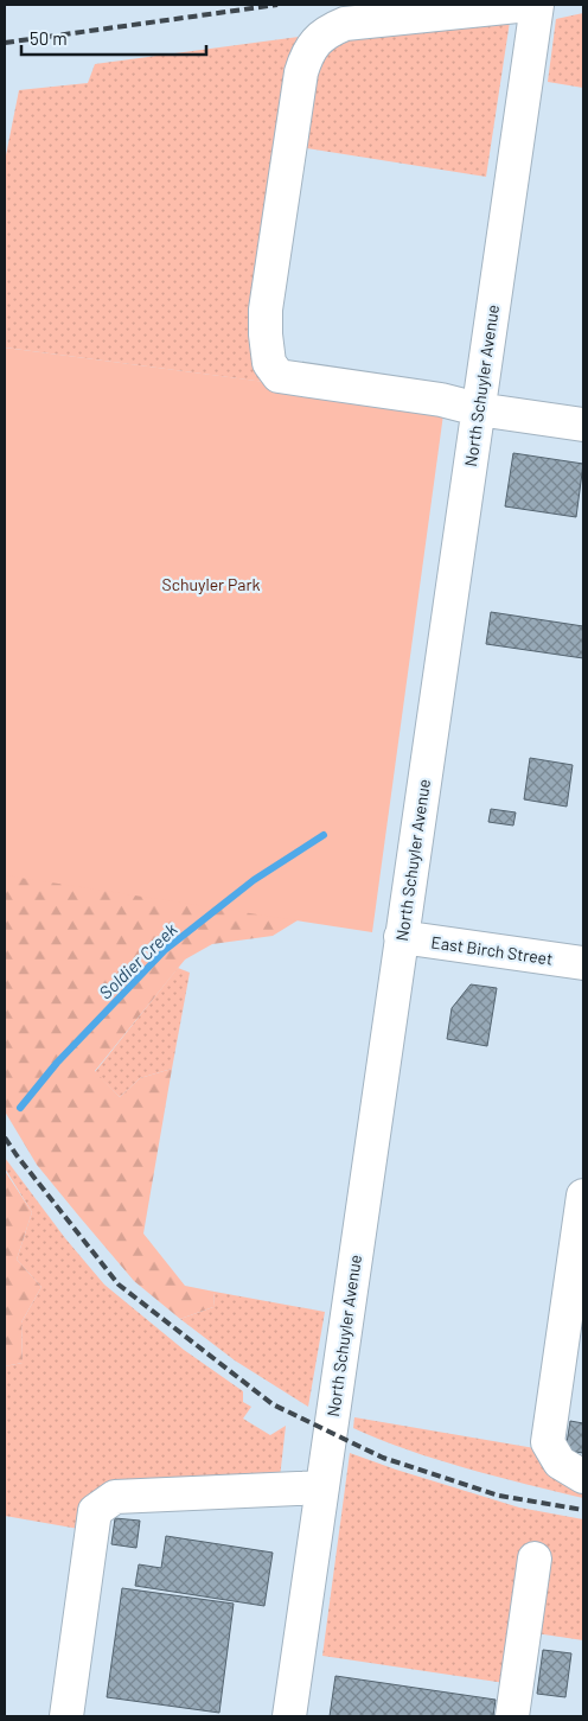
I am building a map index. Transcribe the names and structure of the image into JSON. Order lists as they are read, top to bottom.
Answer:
{
  "streets": {
    "street": ["North Schuyler Avenue", "East Birch Street"]
  },
  "crossings": [
    ["North Schuyler Avenue", "East Birch Street"]
  ],
  "water": ["Soldier Creek"],
  "parks": ["Schuyler Park"],
  "scale_bar": "50 m"
}
